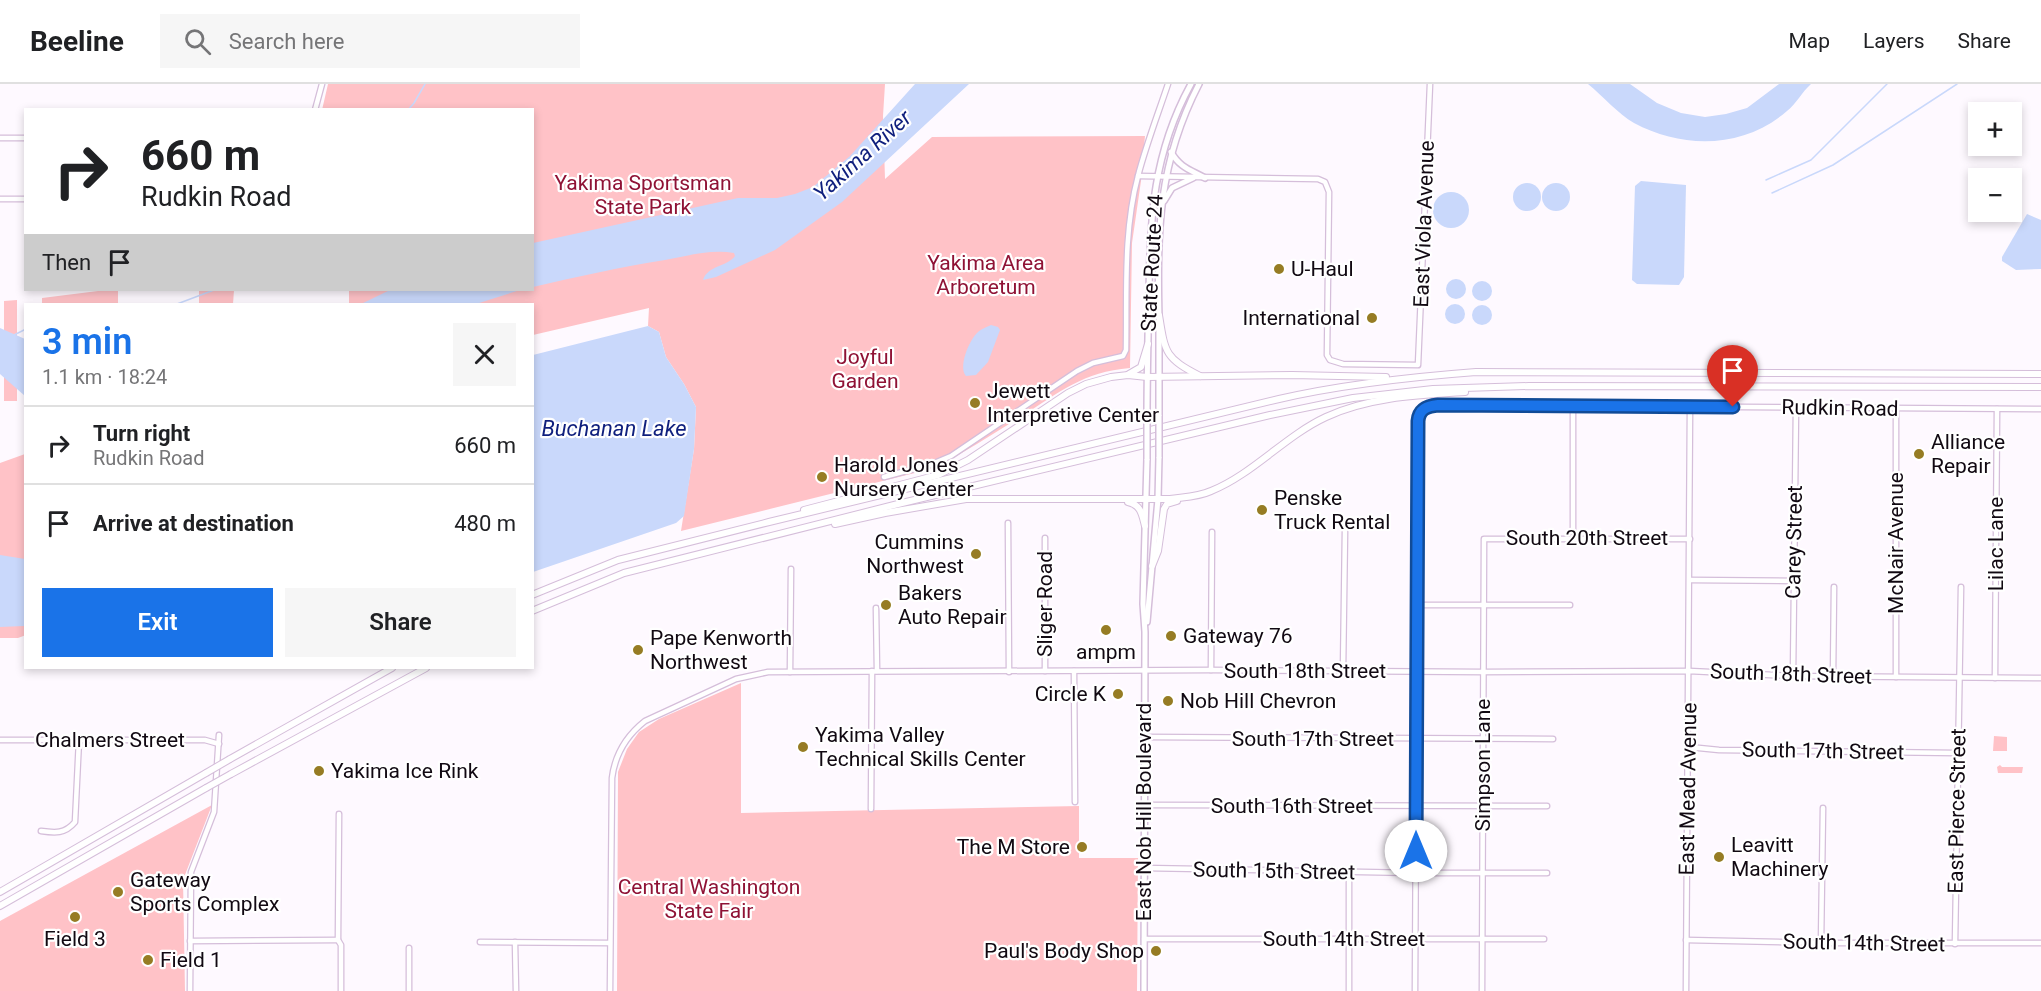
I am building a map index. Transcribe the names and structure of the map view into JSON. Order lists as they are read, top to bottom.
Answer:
{
  "streets": {
    "main road": ["State Route 24", "East Nob Hill Boulevard"],
    "street": [
      "East Viola Avenue",
      "Rudkin Road",
      "South 20th Street",
      "Carey Street",
      "McNair Avenue",
      "Lilac Lane",
      "Sliger Road",
      "South 18th Street",
      "South 17th Street",
      "Chalmers Street",
      "Simpson Lane",
      "East Mead Avenue",
      "South 16th Street",
      "East Pierce Street",
      "South 15th Street",
      "South 14th Street"
    ]
  },
  "crossings": [
    ["State Route 24", "East Nob Hill Boulevard"],
    ["Rudkin Road", "Carey Street"],
    ["Rudkin Road", "McNair Avenue"],
    ["Rudkin Road", "Lilac Lane"],
    ["Rudkin Road", "East Mead Avenue"],
    ["South 20th Street", "Simpson Lane"],
    ["South 20th Street", "East Mead Avenue"],
    ["Carey Street", "South 18th Street"],
    ["McNair Avenue", "South 18th Street"],
    ["Lilac Lane", "South 18th Street"],
    ["Sliger Road", "South 18th Street"],
    ["South 18th Street", "Simpson Lane"],
    ["South 18th Street", "East Mead Avenue"],
    ["South 18th Street", "East Pierce Street"],
    ["South 18th Street", "East Nob Hill Boulevard"],
    ["South 17th Street", "Simpson Lane"],
    ["South 17th Street", "East Mead Avenue"],
    ["South 17th Street", "East Pierce Street"],
    ["South 17th Street", "East Nob Hill Boulevard"],
    ["Simpson Lane", "South 16th Street"],
    ["Simpson Lane", "South 15th Street"],
    ["Simpson Lane", "South 14th Street"],
    ["East Mead Avenue", "South 14th Street"],
    ["South 16th Street", "East Nob Hill Boulevard"],
    ["East Pierce Street", "South 14th Street"],
    ["East Nob Hill Boulevard", "South 15th Street"],
    ["East Nob Hill Boulevard", "South 14th Street"]
  ],
  "water": ["Yakima River", "Buchanan Lake"],
  "parks": [
    "Yakima Sportsman State Park",
    "Yakima Area Arboretum",
    "Joyful Garden",
    "Central Washington State Fair"
  ],
  "places": [
    "U-Haul",
    "International",
    "Jewett Interpretive Center",
    "Alliance Repair",
    "Harold Jones Nursery Center",
    "Penske Truck Rental",
    "Cummins Northwest",
    "Bakers Auto Repair",
    "ampm",
    "Gateway 76",
    "Pape Kenworth Northwest",
    "Circle K",
    "Nob Hill Chevron",
    "Yakima Valley Technical Skills Center",
    "Yakima Ice Rink",
    "The M Store",
    "Leavitt Machinery",
    "Gateway Sports Complex",
    "Field 3",
    "Paul's Body Shop",
    "Field 1"
  ],
  "page": {
    "header": "Beeline",
    "search": "Search here",
    "nav": ["Map", "Layers", "Share"],
    "map_buttons": ["+", "−"],
    "turn": ["660 m", "Rudkin Road"],
    "then": "Then",
    "heading": ["3 min", "1.1 km · 18:24"],
    "list": [
      {
        "name": "Turn right",
        "note": "Rudkin Road",
        "value": "660 m"
      },
      {
        "name": "Arrive at destination",
        "value": "480 m"
      }
    ],
    "buttons": ["Exit", "Share"]
  }
}
